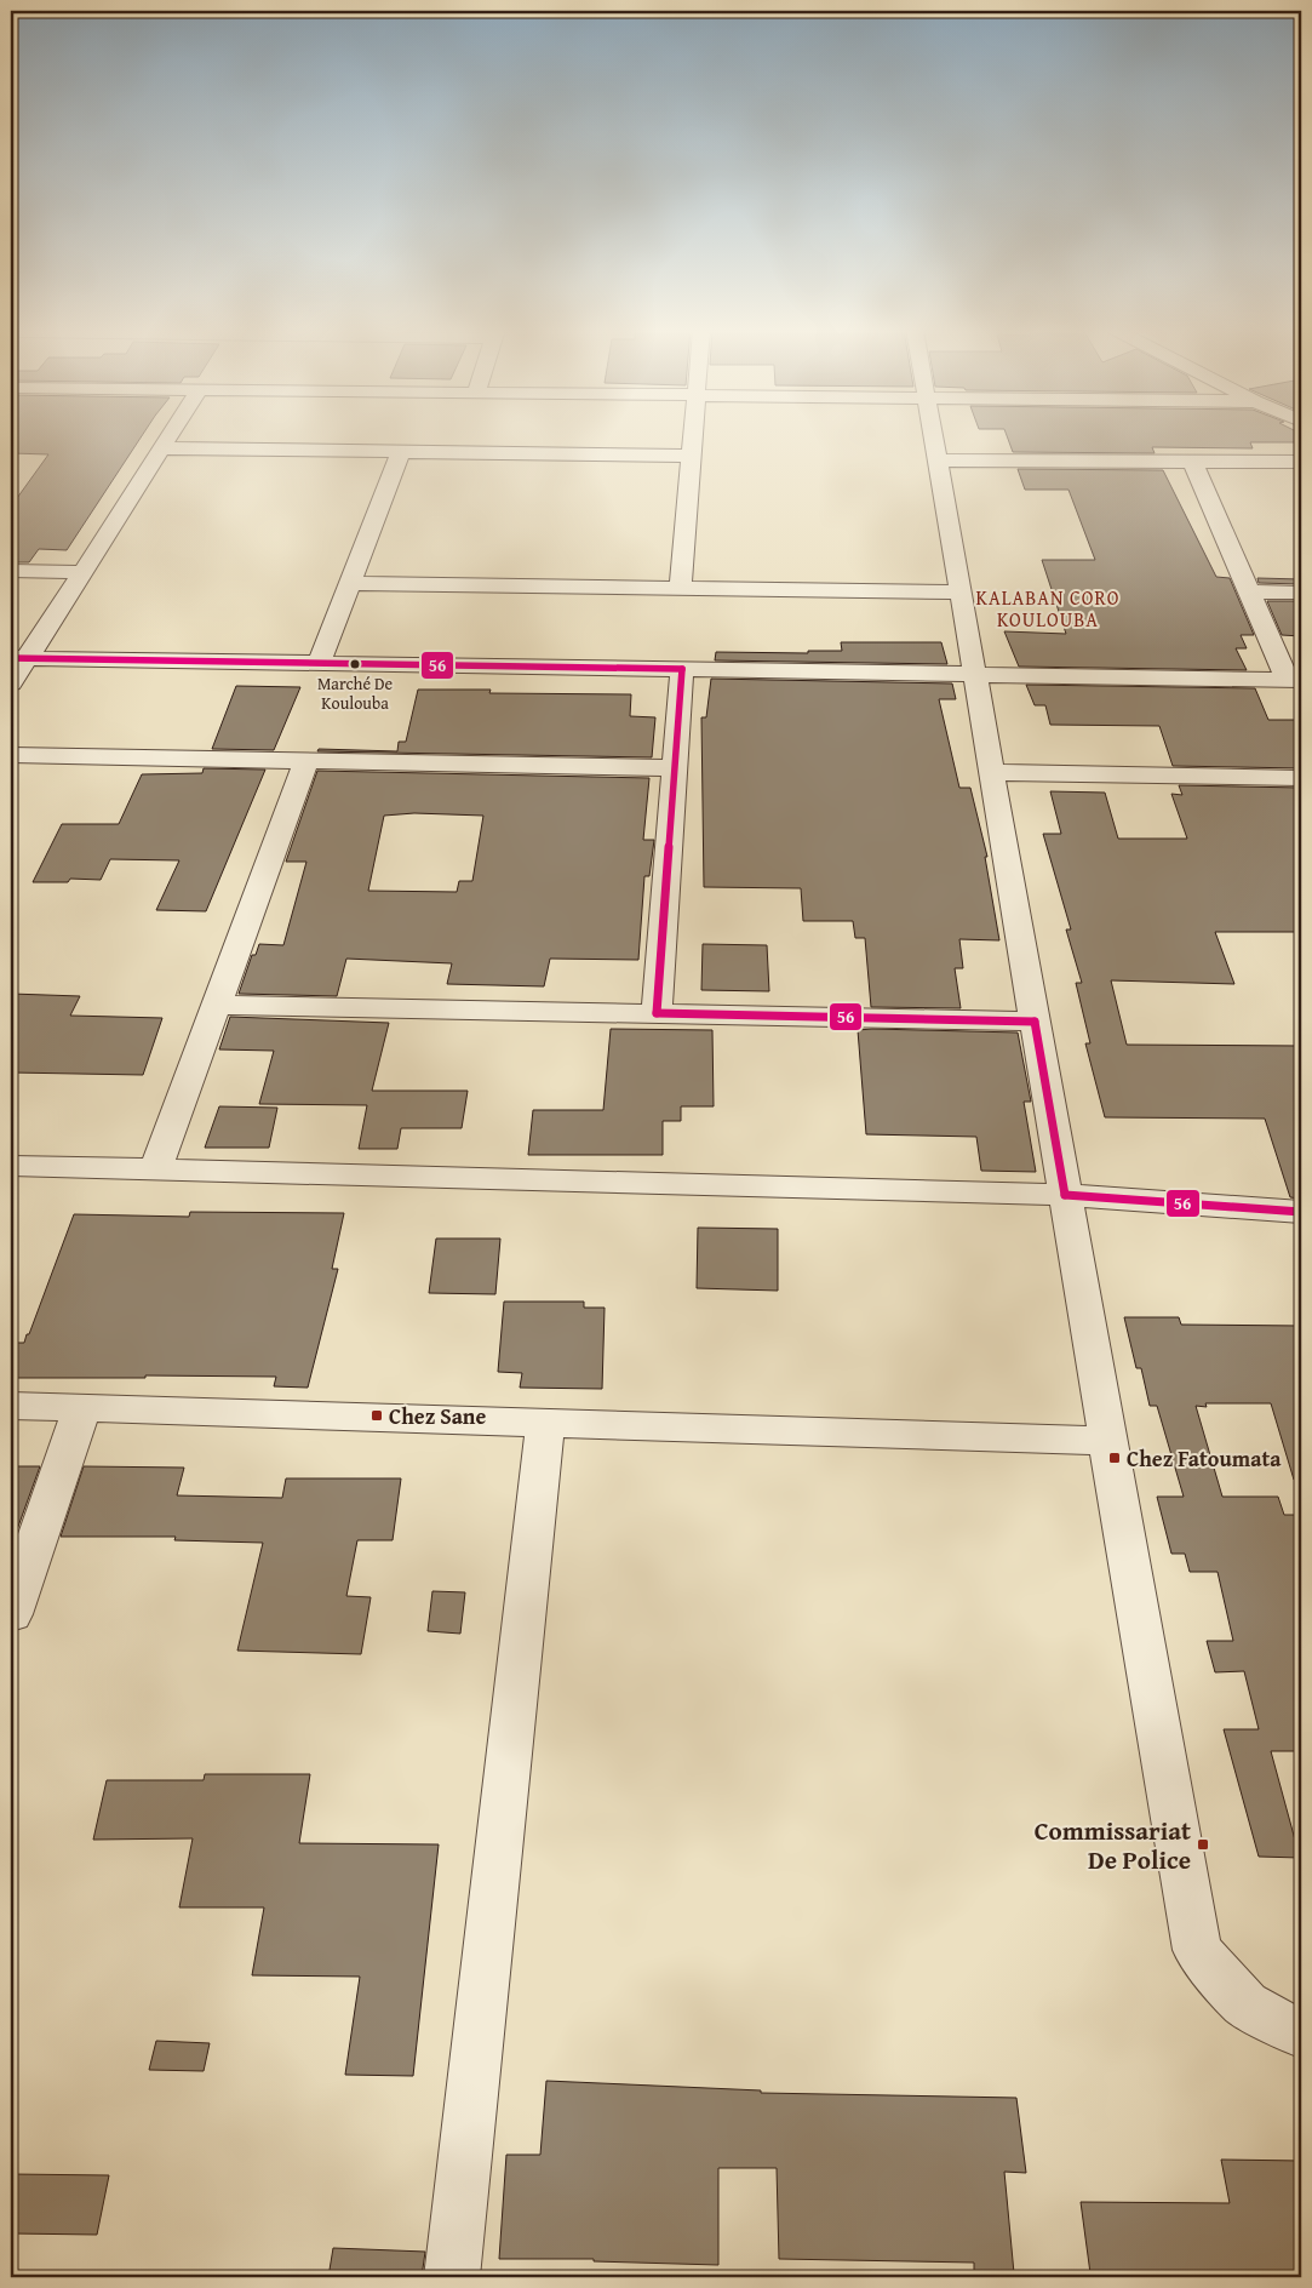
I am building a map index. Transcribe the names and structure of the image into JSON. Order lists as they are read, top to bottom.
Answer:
{
  "districts": ["KALABAN CORO KOULOUBA"],
  "places": {
    "other": ["Marché De Koulouba"],
    "transit": ["Chez Sane", "Chez Fatoumata", "Commissariat De Police"]
  },
  "lines": ["transit line 56"]
}
